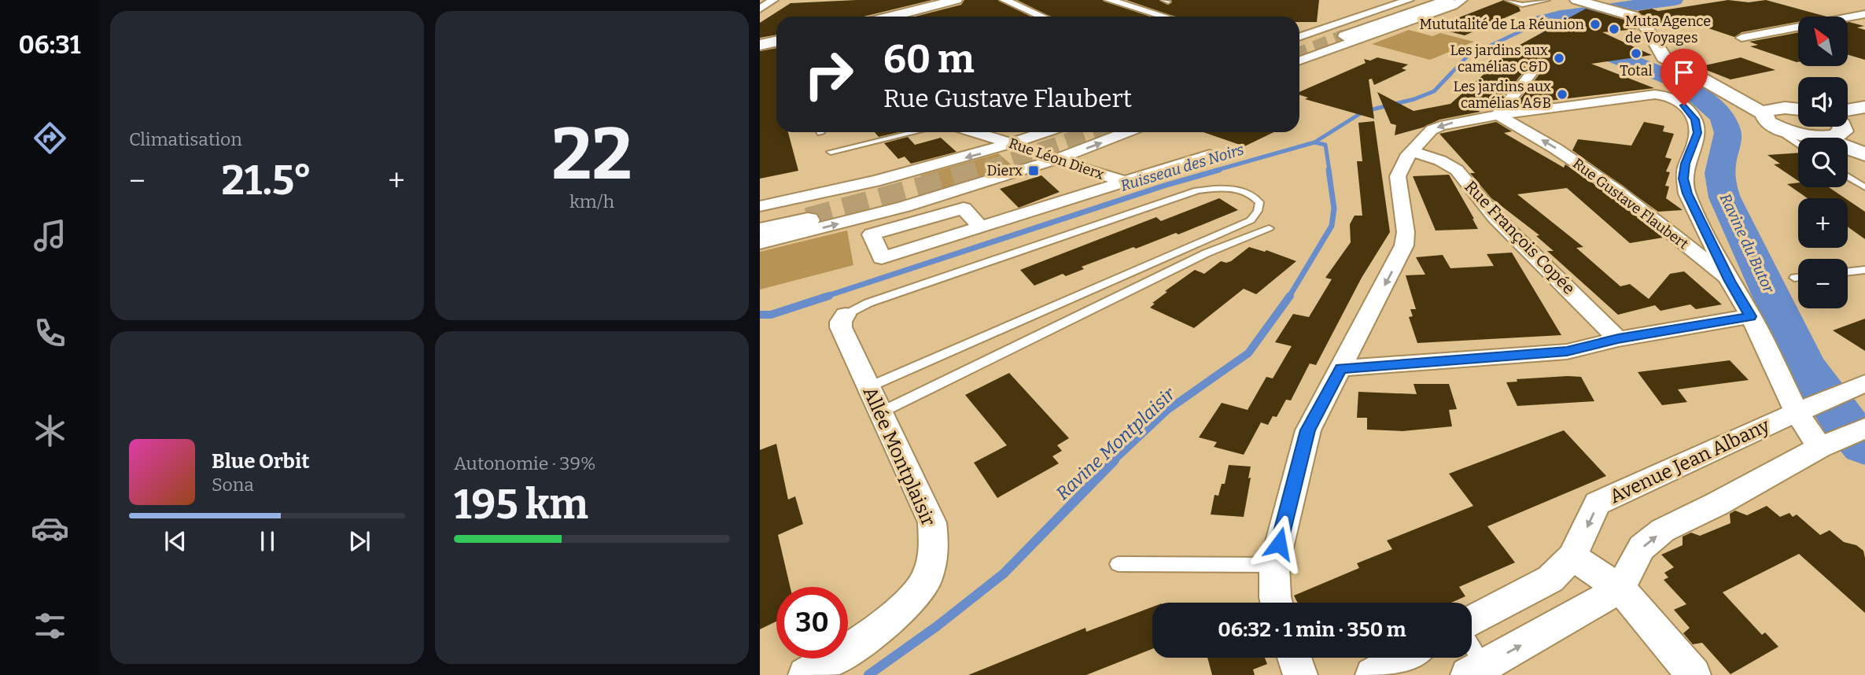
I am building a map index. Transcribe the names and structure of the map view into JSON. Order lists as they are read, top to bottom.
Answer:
{
  "streets": {
    "street": [
      "Rue Léon Dierx",
      "Rue Gustave Flaubert",
      "Rue François Copée",
      "Allée Montplaisir",
      "Avenue Jean Albany"
    ]
  },
  "crossings": [
    ["Rue Gustave Flaubert", "Avenue Jean Albany"]
  ],
  "water": ["Ruisseau des Noirs", "Ravine du Butor", "Ravine Montplaisir"],
  "places": {
    "other": [
      "Mututalité de La Réunion",
      "Muta Agence de Voyages",
      "Total",
      "Les jardins aux camélias C&D",
      "Les jardins aux camélias A&B"
    ],
    "transit": ["Dierx"]
  },
  "north": "top left",
  "page": {
    "tabs": "06:31",
    "tile": [
      "Climatisation",
      ["22", "km/h"],
      ["Autonomie · 39%", "195 km"]
    ],
    "map_buttons": ["+", "−"],
    "turn": ["60 m", "Rue Gustave Flaubert"],
    "heat": ["−", "21.5°", "+"],
    "song": ["Blue Orbit", "Sona"],
    "limit": "30",
    "trip": "06:32 · 1 min · 350 m"
  }
}
